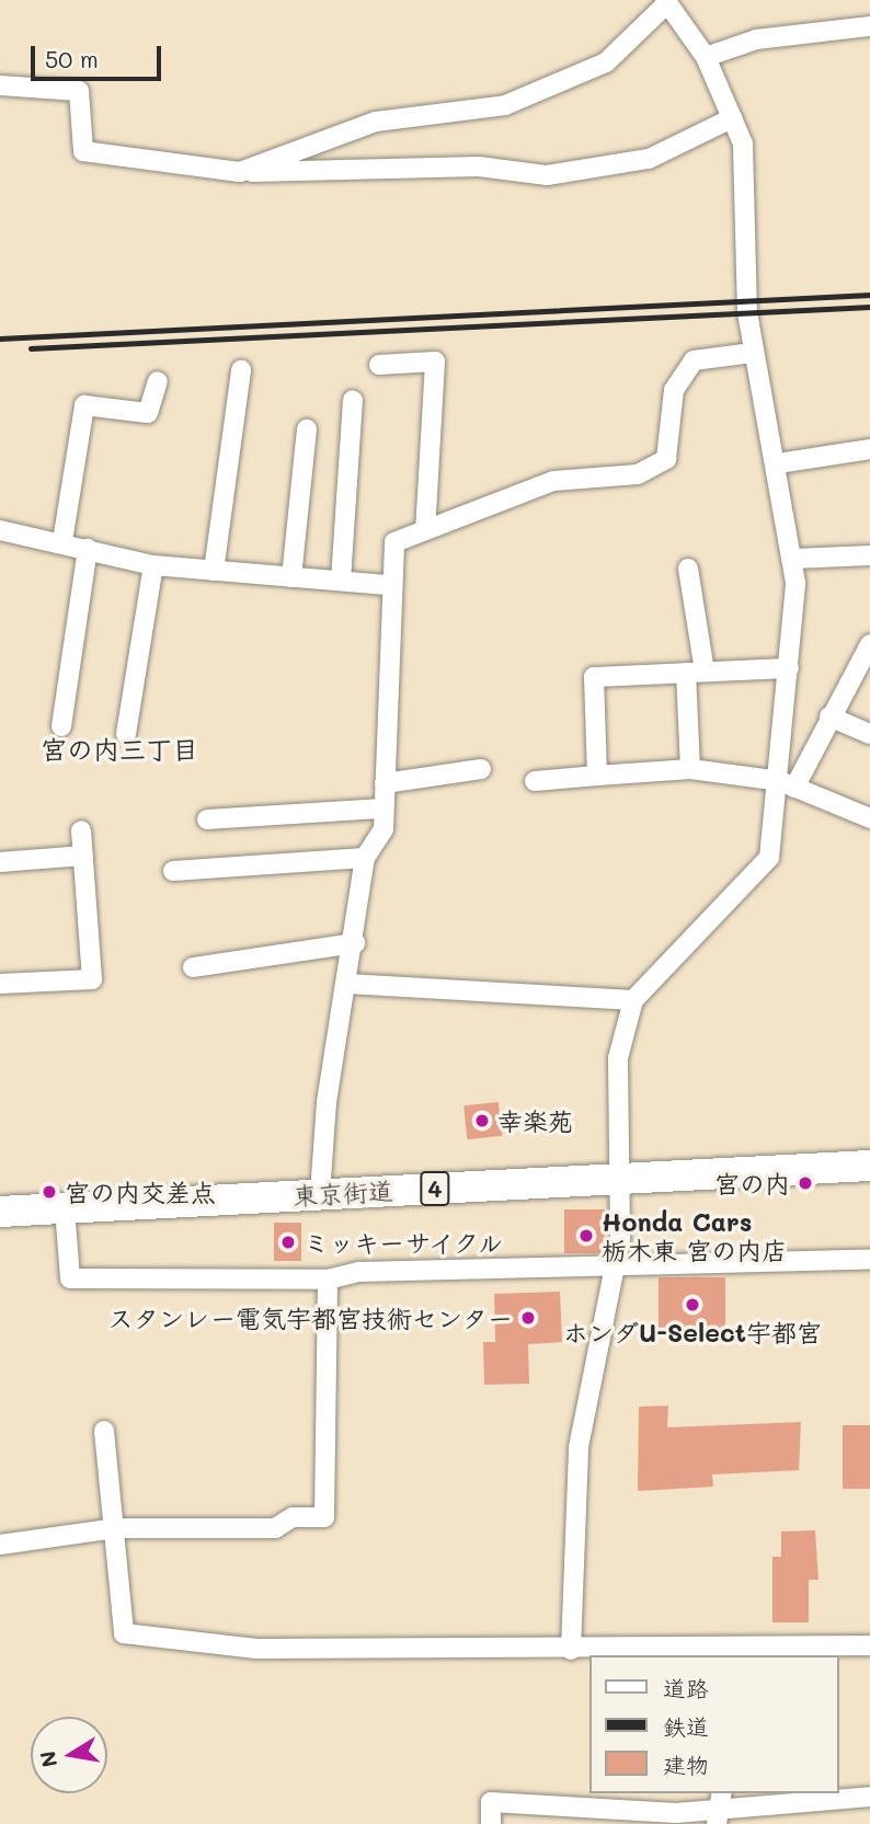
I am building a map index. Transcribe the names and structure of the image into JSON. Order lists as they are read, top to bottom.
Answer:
{
  "streets": {
    "highway": ["4", "東京街道"]
  },
  "districts": ["宮の内三丁目"],
  "places": [
    "幸楽苑",
    "宮の内",
    "宮の内交差点",
    "Honda Cars 栃木東 宮の内店",
    "ミッキーサイクル",
    "ホンダU-Select宇都宮",
    "スタンレー電気宇都宮技術センター"
  ],
  "legend": ["道路", "鉄道", "建物"],
  "scale_bar": "50 m",
  "north": "left"
}
